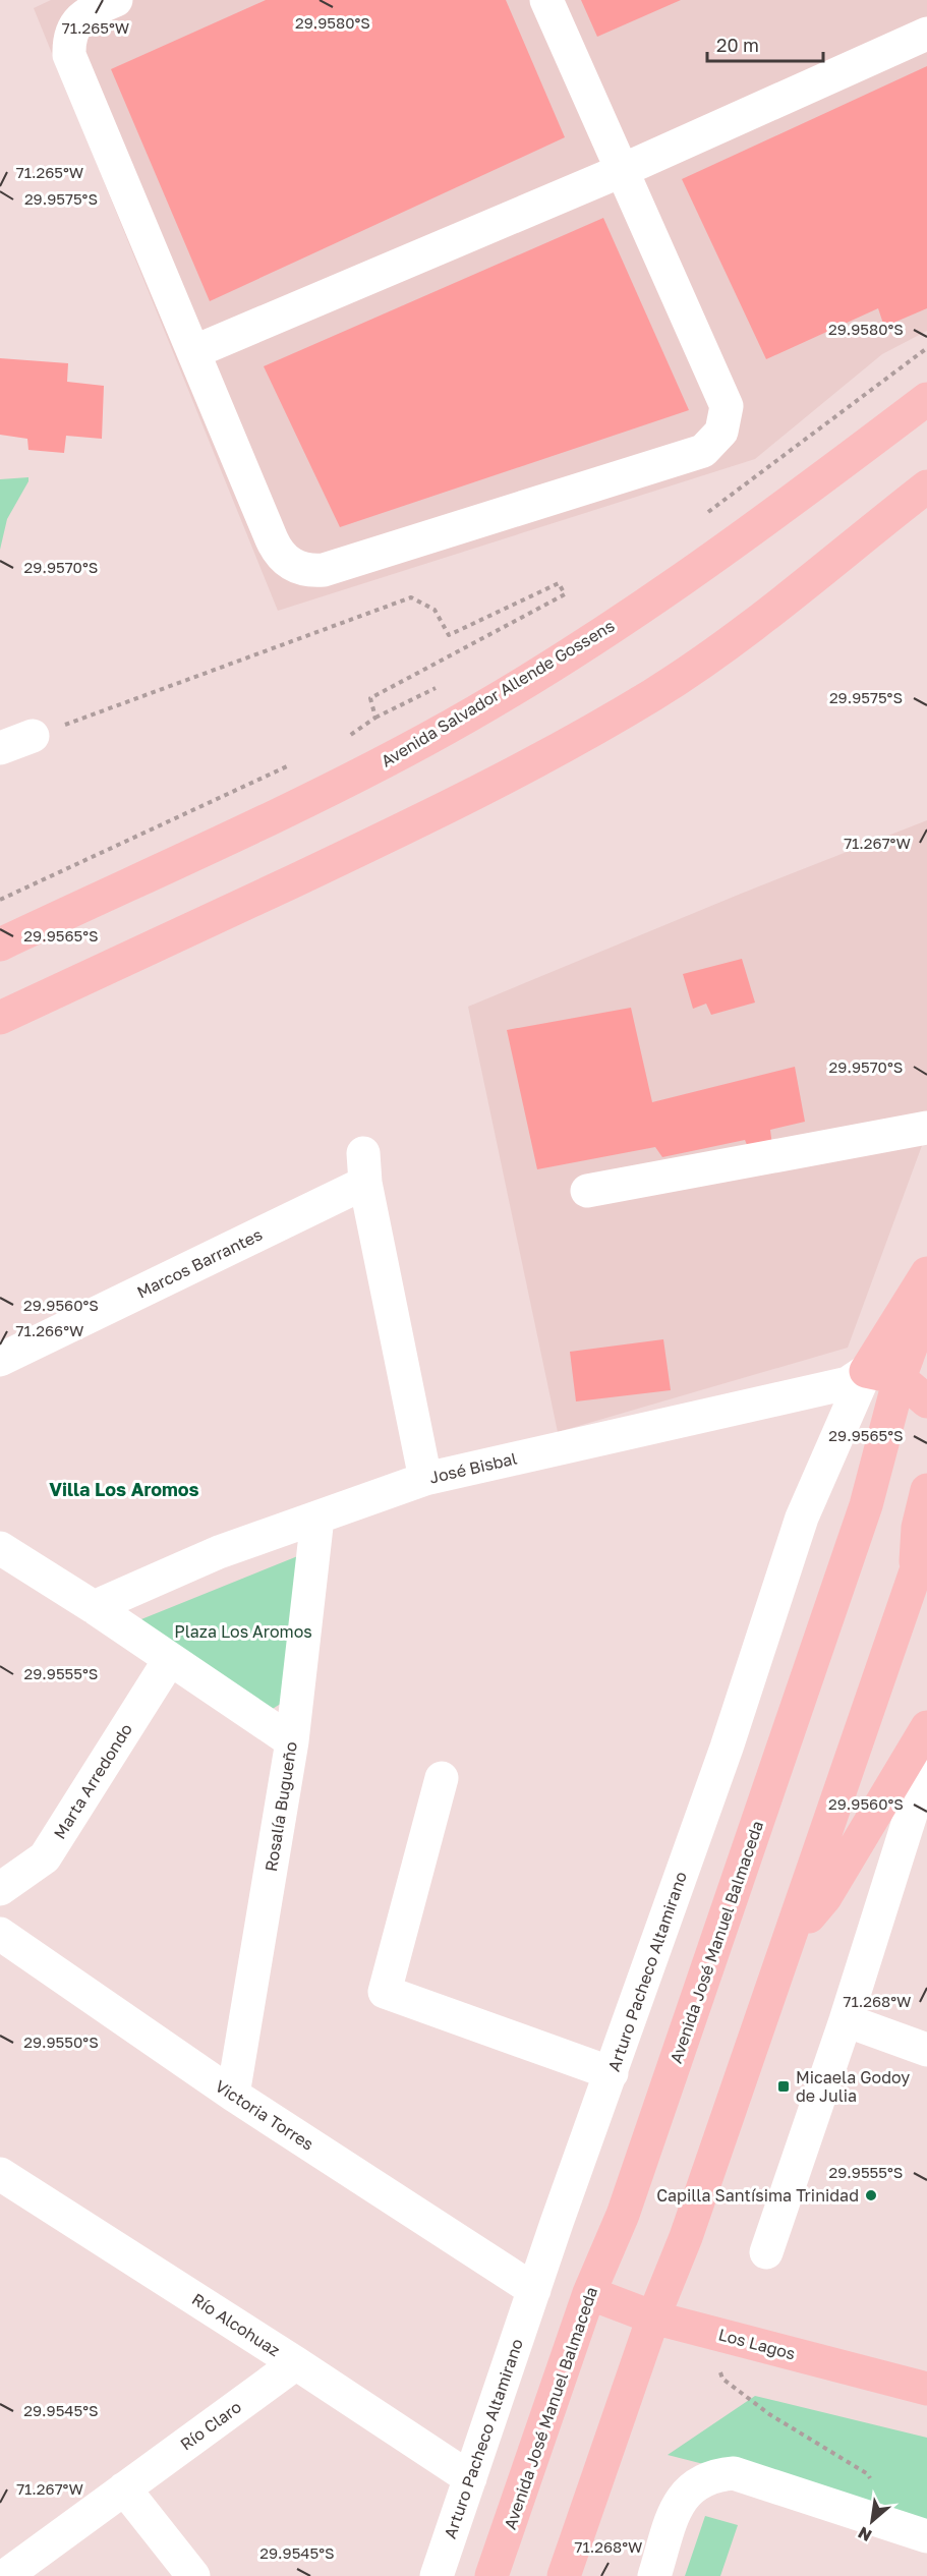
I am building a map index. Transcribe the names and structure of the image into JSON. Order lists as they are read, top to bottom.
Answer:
{
  "streets": {
    "main road": ["Avenida Salvador Allende Gossens", "Avenida José Manuel Balmaceda", "Los Lagos"],
    "street": [
      "Marcos Barrantes",
      "José Bisbal",
      "Marta Arredondo",
      "Rosalía Bugueño",
      "Arturo Pacheco Altamirano",
      "Victoria Torres",
      "Río Alcohuaz",
      "Río Claro"
    ]
  },
  "crossings": [
    ["Marcos Barrantes", "José Bisbal"],
    ["José Bisbal", "Rosalía Bugueño"],
    ["José Bisbal", "Arturo Pacheco Altamirano"],
    ["Rosalía Bugueño", "Victoria Torres"],
    ["Avenida José Manuel Balmaceda", "Los Lagos"],
    ["Arturo Pacheco Altamirano", "Victoria Torres"],
    ["Arturo Pacheco Altamirano", "Río Alcohuaz"],
    ["Río Alcohuaz", "Río Claro"]
  ],
  "districts": ["Villa Los Aromos"],
  "parks": ["Plaza Los Aromos"],
  "places": {
    "transit": ["Micaela Godoy de Julia"],
    "other": ["Capilla Santísima Trinidad"]
  },
  "scale_bar": "20 m",
  "north": "bottom left",
  "coordinates": [
    "29.9580°S",
    "71.265°W",
    "29.9575°S",
    "29.9570°S",
    "71.267°W",
    "29.9565°S",
    "29.9560°S",
    "71.266°W",
    "29.9555°S",
    "71.268°W",
    "29.9550°S",
    "29.9545°S"
  ]
}
